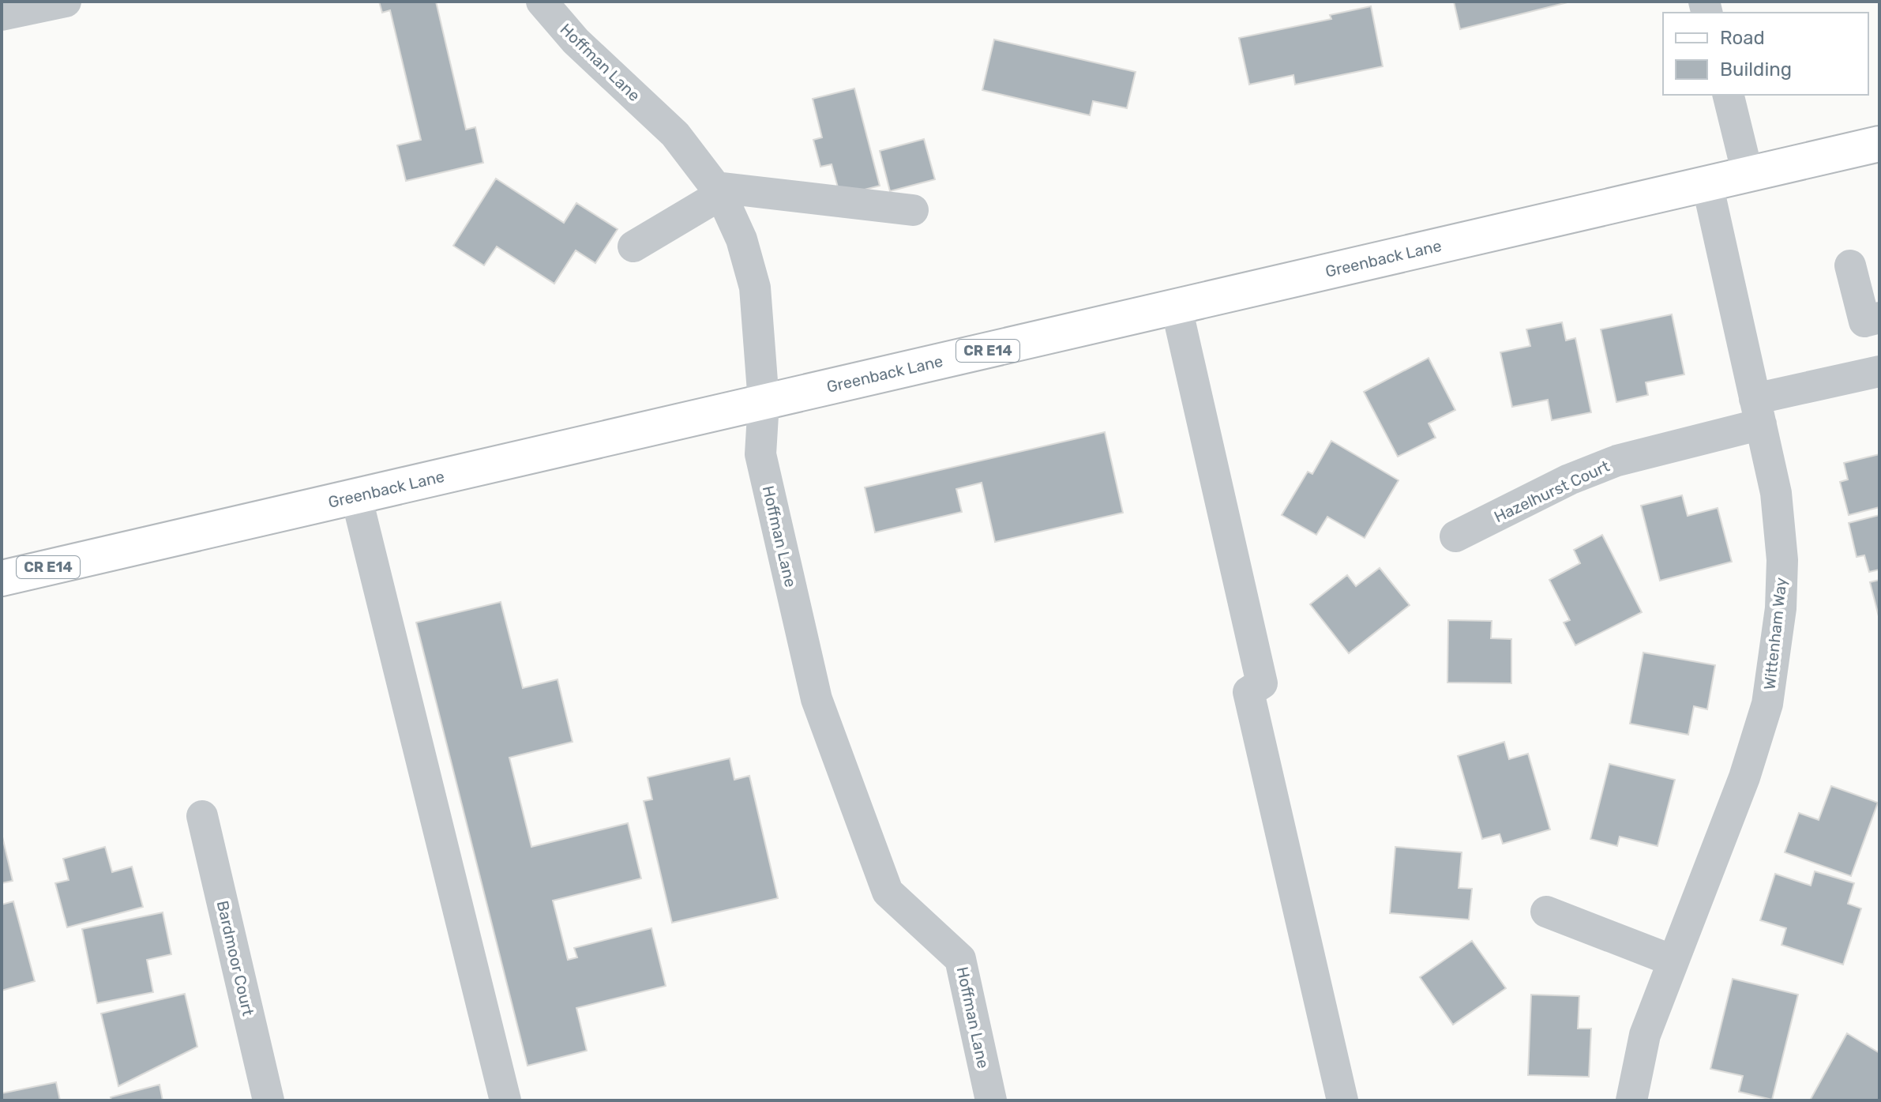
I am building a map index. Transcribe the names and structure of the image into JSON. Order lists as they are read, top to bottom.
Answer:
{
  "streets": {
    "main road": ["Greenback Lane", "CR E14"],
    "street": [
      "Hoffman Lane",
      "Hazelhurst Court",
      "Wittenham Way",
      "Bardmoor Court"
    ]
  },
  "crossings": [
    ["Hoffman Lane", "Greenback Lane"],
    ["Greenback Lane", "Wittenham Way"],
    ["Hazelhurst Court", "Wittenham Way"]
  ],
  "legend": ["Road", "Building"]
}
